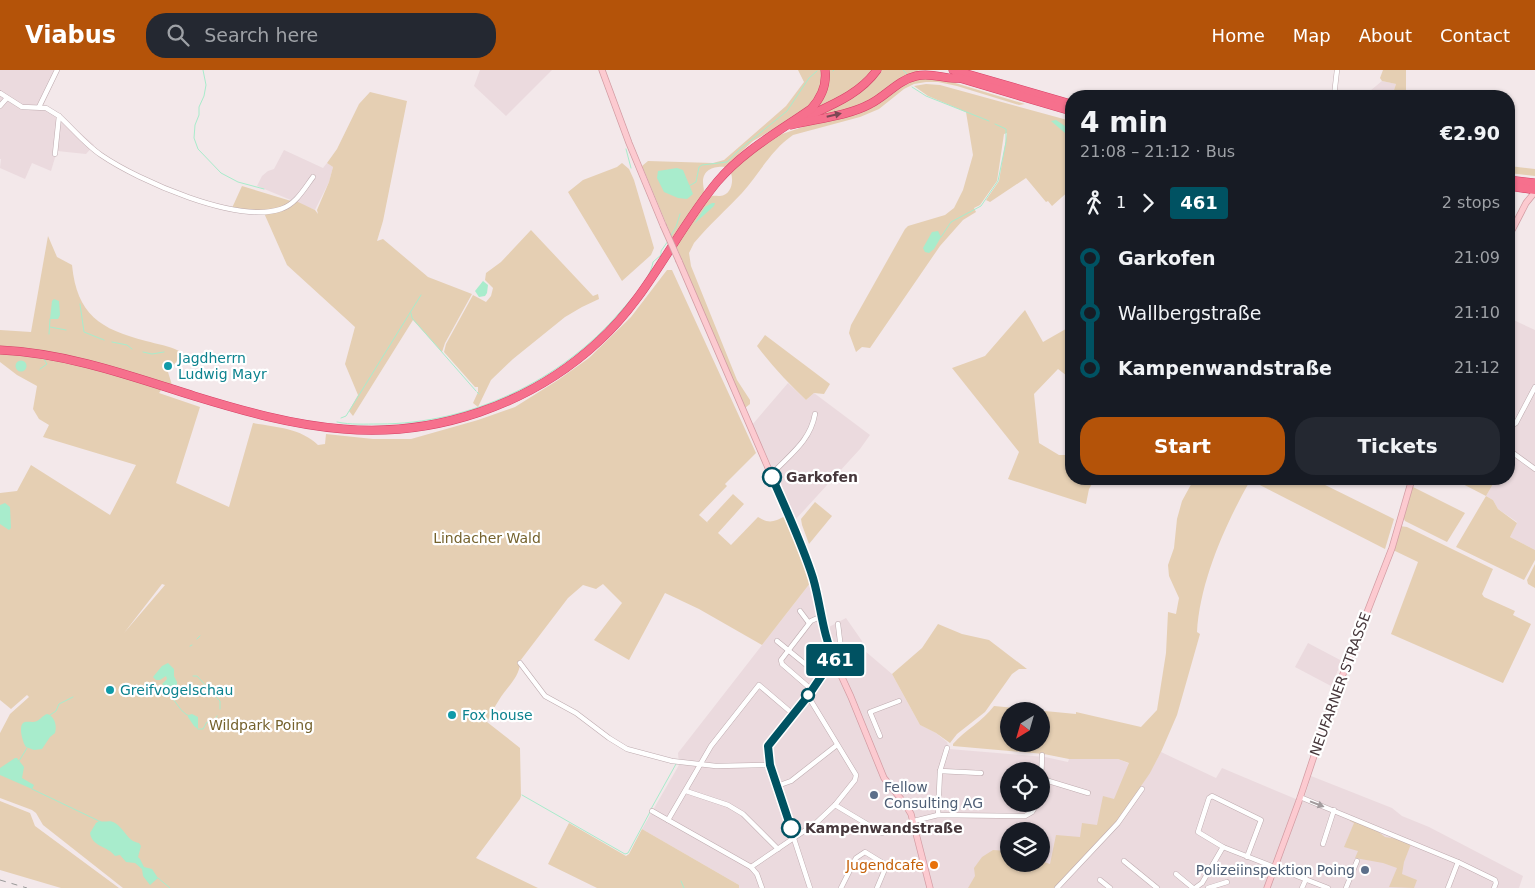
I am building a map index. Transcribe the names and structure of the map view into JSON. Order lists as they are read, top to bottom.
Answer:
{
  "streets": {
    "street": ["NEUFARNER STRASSE"]
  },
  "parks": ["Lindacher Wald", "Wildpark Poing"],
  "places": [
    "Jagdherrn Ludwig Mayr",
    "Garkofen",
    "Greifvogelschau",
    "Fox house",
    "Fellow Consulting AG",
    "Kampenwandstraße",
    "Jugendcafe",
    "Polizeiinspektion Poing"
  ],
  "lines": ["bus line 461"],
  "north": "bottom left",
  "page": {
    "header": "Viabus",
    "search": "Search here",
    "nav": [
      "Home",
      "Map",
      "About",
      "Contact"
    ],
    "on_map": "461",
    "heading": ["4 min", "21:08 – 21:12 · Bus", "€2.90"],
    "legs": ["1", "461", "2 stops"],
    "list": [
      {
        "name": "Garkofen",
        "value": "21:09"
      },
      {
        "name": "Wallbergstraße",
        "value": "21:10"
      },
      {
        "name": "Kampenwandstraße",
        "value": "21:12"
      }
    ],
    "buttons": ["Start", "Tickets"]
  }
}
